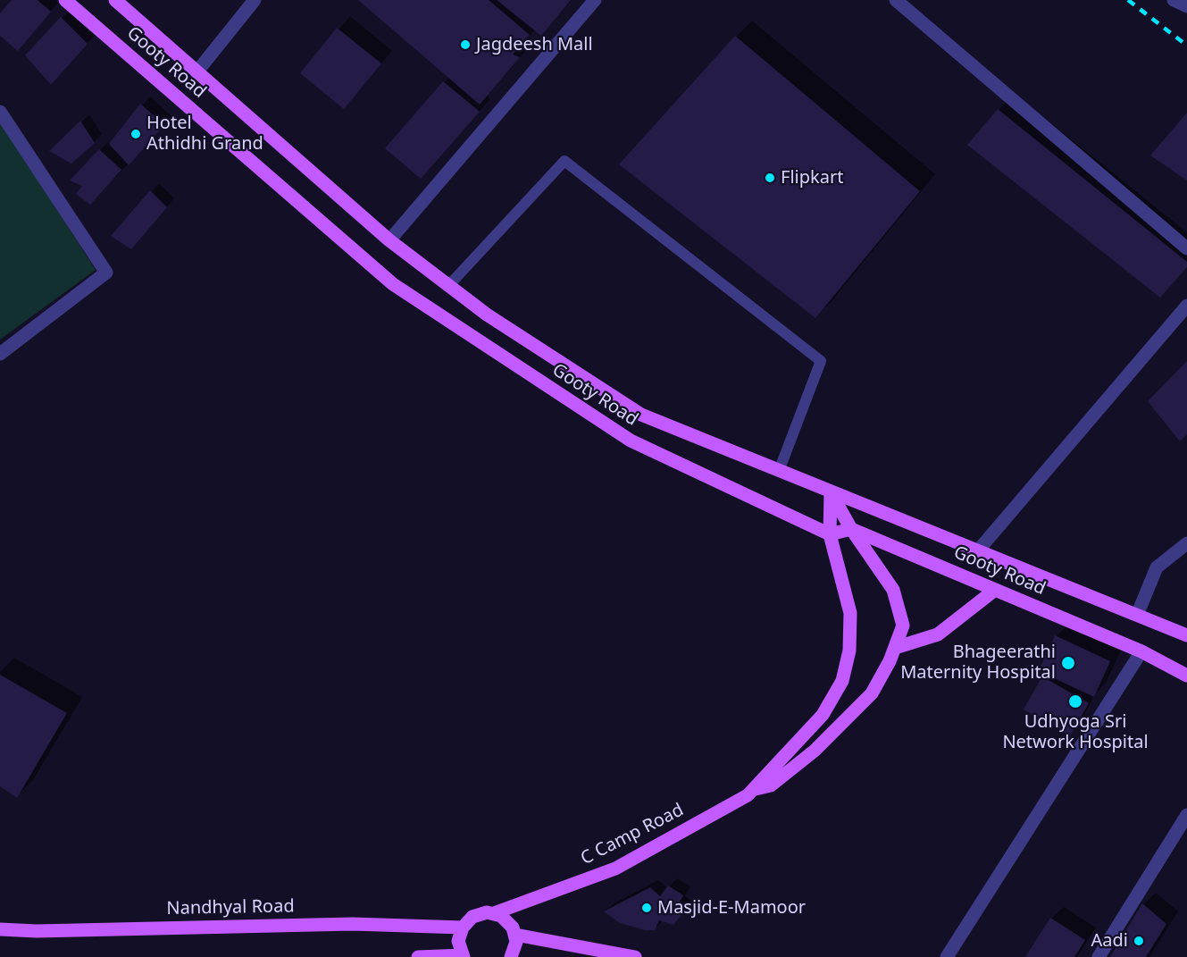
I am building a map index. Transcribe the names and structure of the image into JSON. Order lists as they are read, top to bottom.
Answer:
{
  "streets": {
    "main road": ["Gooty Road", "C Camp Road", "Nandhyal Road"]
  },
  "crossings": [
    ["C Camp Road", "Nandhyal Road"]
  ],
  "places": [
    "Jagdeesh Mall",
    "Hotel Athidhi Grand",
    "Flipkart",
    "Bhageerathi Maternity Hospital",
    "Udhyoga Sri Network Hospital",
    "Masjid-E-Mamoor",
    "Aadi"
  ]
}
